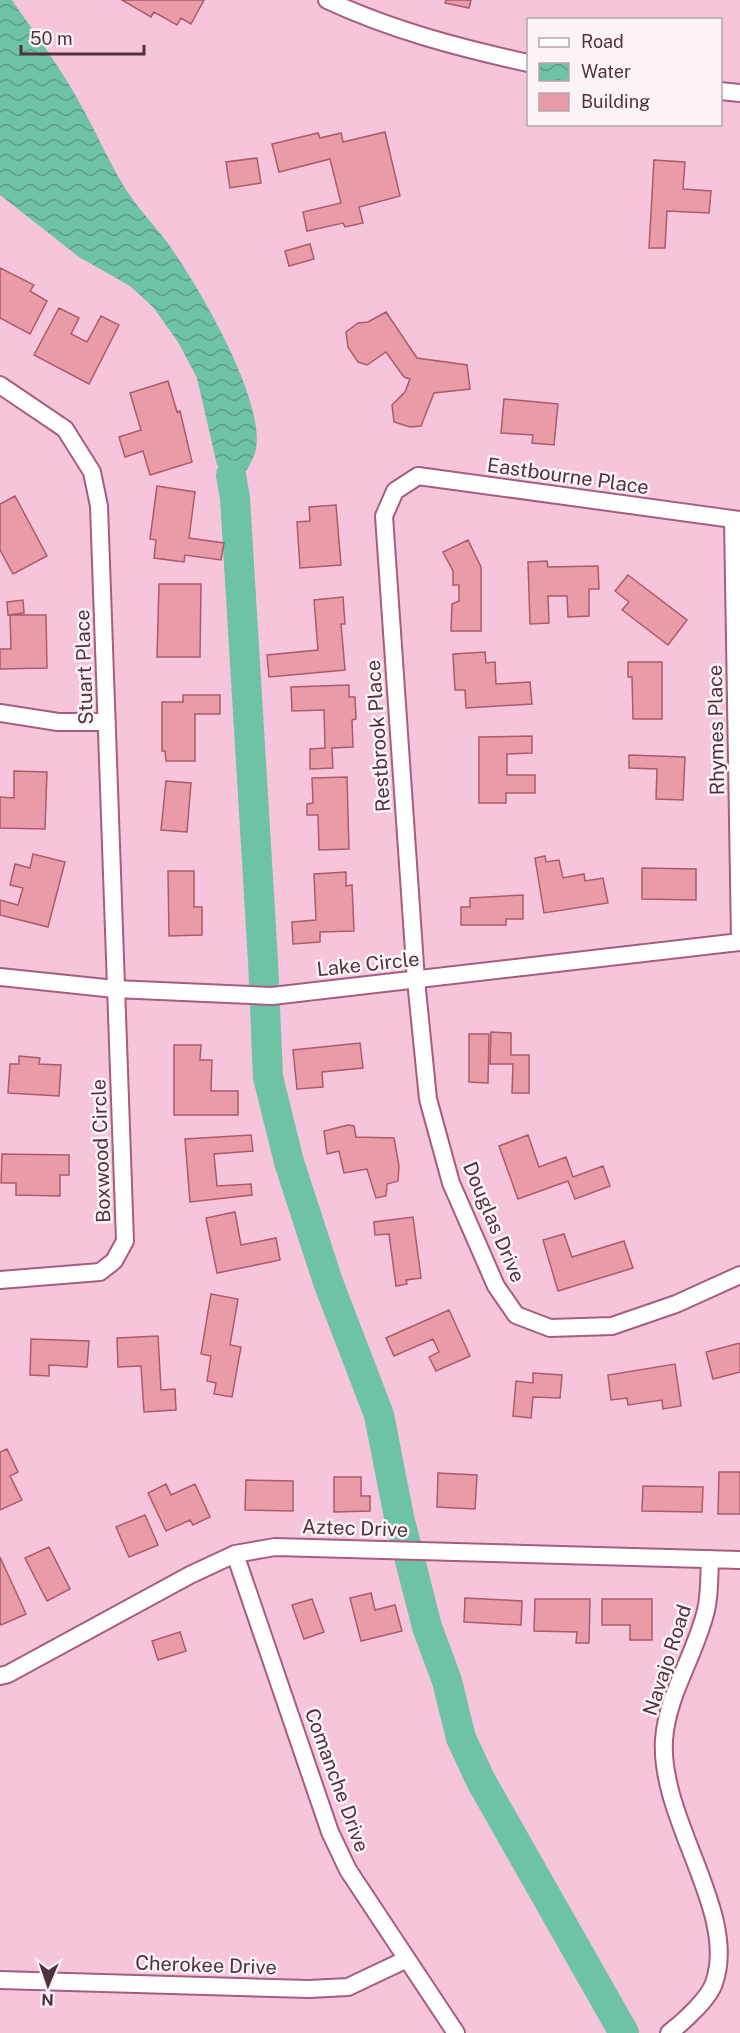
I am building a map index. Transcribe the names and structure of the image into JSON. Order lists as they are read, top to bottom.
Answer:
{
  "streets": {
    "street": [
      "Eastbourne Place",
      "Stuart Place",
      "Rhymes Place",
      "Restbrook Place",
      "Lake Circle",
      "Boxwood Circle",
      "Douglas Drive",
      "Aztec Drive",
      "Navajo Road",
      "Comanche Drive",
      "Cherokee Drive"
    ]
  },
  "crossings": [
    ["Eastbourne Place", "Rhymes Place"],
    ["Eastbourne Place", "Restbrook Place"],
    ["Stuart Place", "Lake Circle"],
    ["Stuart Place", "Boxwood Circle"],
    ["Rhymes Place", "Lake Circle"],
    ["Restbrook Place", "Lake Circle"],
    ["Restbrook Place", "Douglas Drive"],
    ["Lake Circle", "Boxwood Circle"],
    ["Lake Circle", "Douglas Drive"],
    ["Aztec Drive", "Navajo Road"],
    ["Aztec Drive", "Comanche Drive"],
    ["Comanche Drive", "Cherokee Drive"]
  ],
  "legend": ["Road", "Water", "Building"],
  "scale_bar": "50 m",
  "north": "bottom"
}
